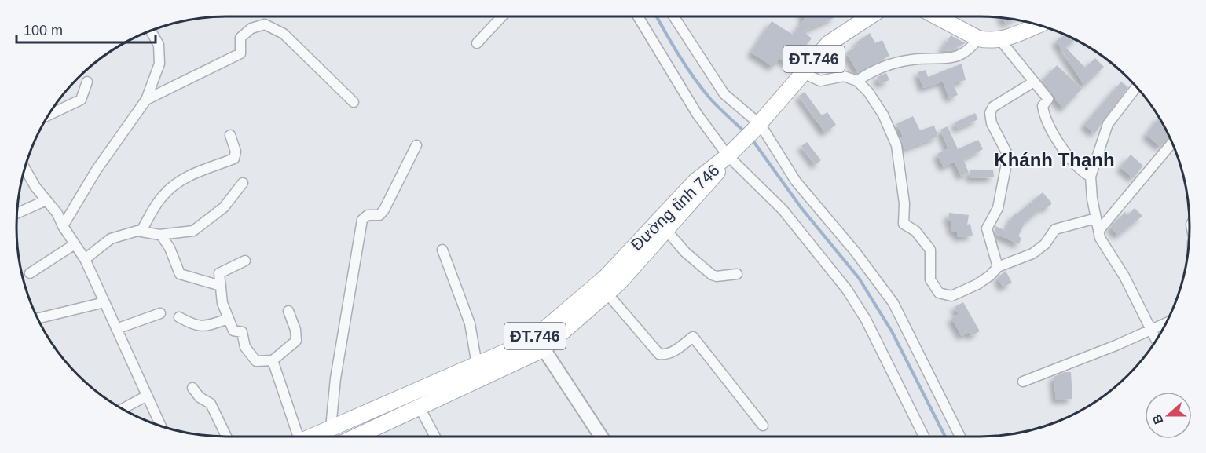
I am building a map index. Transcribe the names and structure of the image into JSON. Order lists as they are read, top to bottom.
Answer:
{
  "streets": {
    "main road": ["ĐT.746", "Đường tỉnh 746"]
  },
  "crossings": [
    ["ĐT.746", "Đường tỉnh 746"]
  ],
  "districts": ["Khánh Thạnh"],
  "scale_bar": "100 m",
  "north": "left"
}
